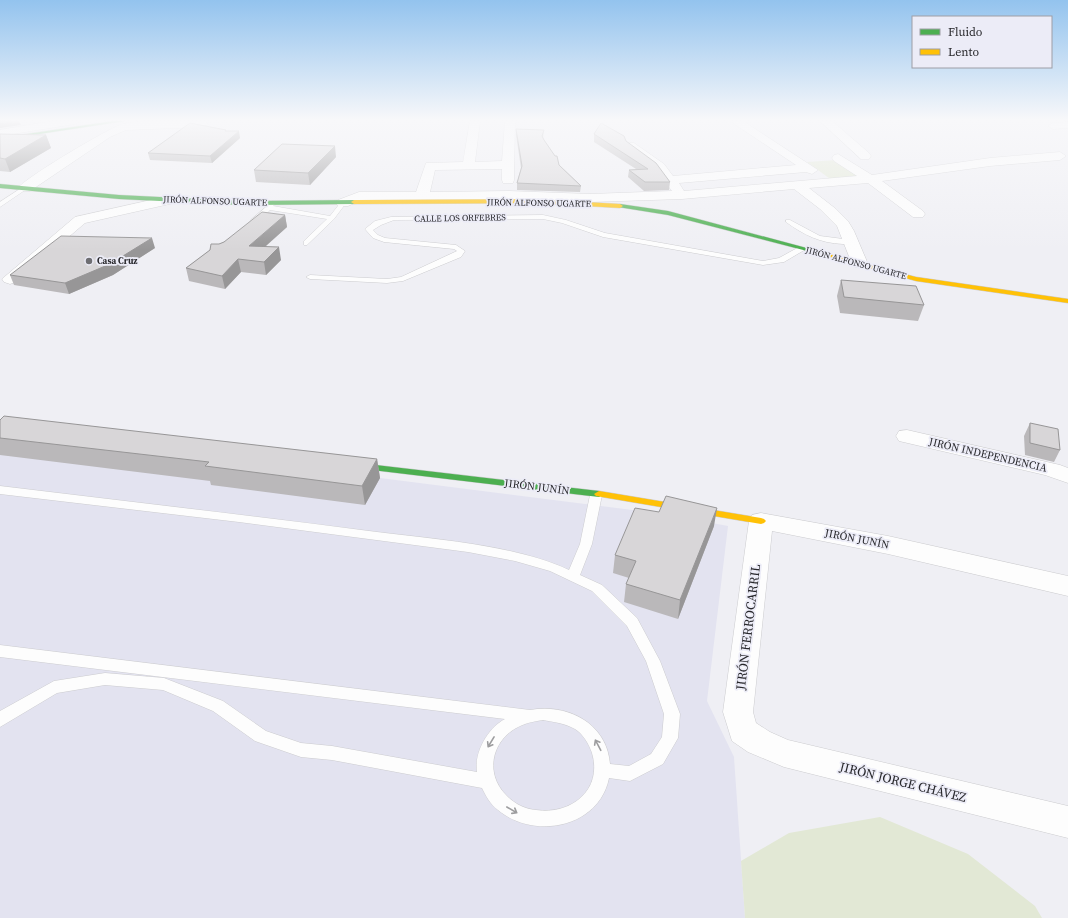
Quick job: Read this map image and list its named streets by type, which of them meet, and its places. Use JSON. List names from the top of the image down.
{
  "streets": {
    "main road": ["JIRÓN ALFONSO UGARTE", "JIRÓN JUNÍN"],
    "street": ["JIRÓN INDEPENDENCIA", "JIRÓN FERROCARRIL", "JIRÓN JORGE CHÁVEZ"],
    "lane": ["CALLE LOS ORFEBRES"]
  },
  "crossings": [
    ["JIRÓN ALFONSO UGARTE", "CALLE LOS ORFEBRES"],
    ["JIRÓN JUNÍN", "JIRÓN FERROCARRIL"],
    ["JIRÓN FERROCARRIL", "JIRÓN JORGE CHÁVEZ"]
  ],
  "places": ["Casa Cruz"],
  "legend": ["Fluido", "Lento"]
}
